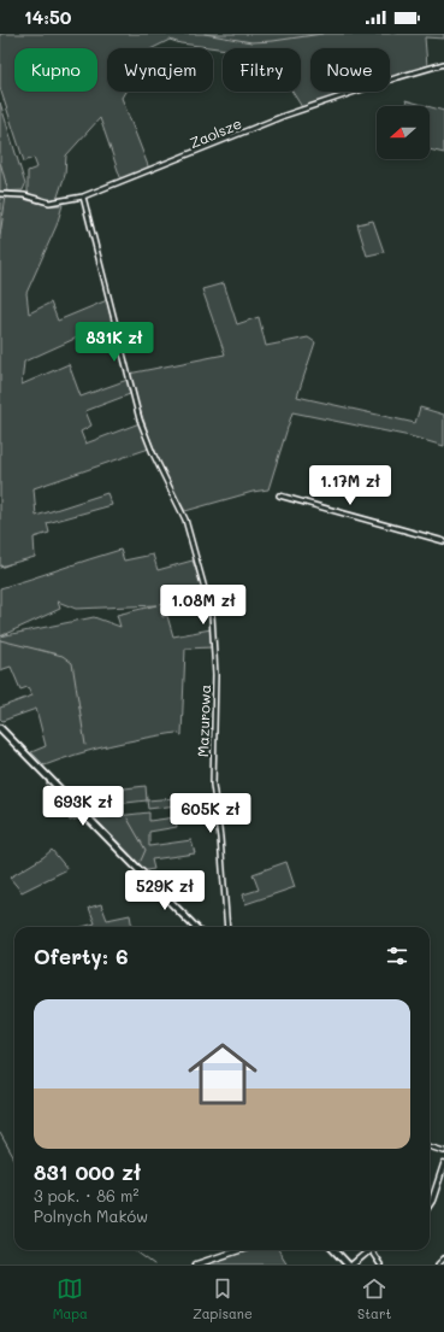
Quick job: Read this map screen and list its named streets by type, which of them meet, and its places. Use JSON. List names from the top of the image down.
{
  "streets": {
    "street": ["Zaolsze", "Mazurowa"]
  },
  "crossings": [
    ["Zaolsze", "Mazurowa"]
  ],
  "north": "left",
  "page": {
    "status": "14:50",
    "chip": [
      "Kupno",
      "Wynajem",
      "Filtry",
      "Nowe"
    ],
    "price": [
      "831K zł",
      "1.17M zł",
      "1.08M zł",
      "693K zł",
      "605K zł",
      "529K zł"
    ],
    "heading": "Oferty: 6",
    "list": [
      {
        "name": "831 000 zł",
        "note": "3 pok. · 86 m² · Polnych Maków"
      }
    ],
    "tabs": ["Mapa", "Zapisane", "Start"]
  }
}
